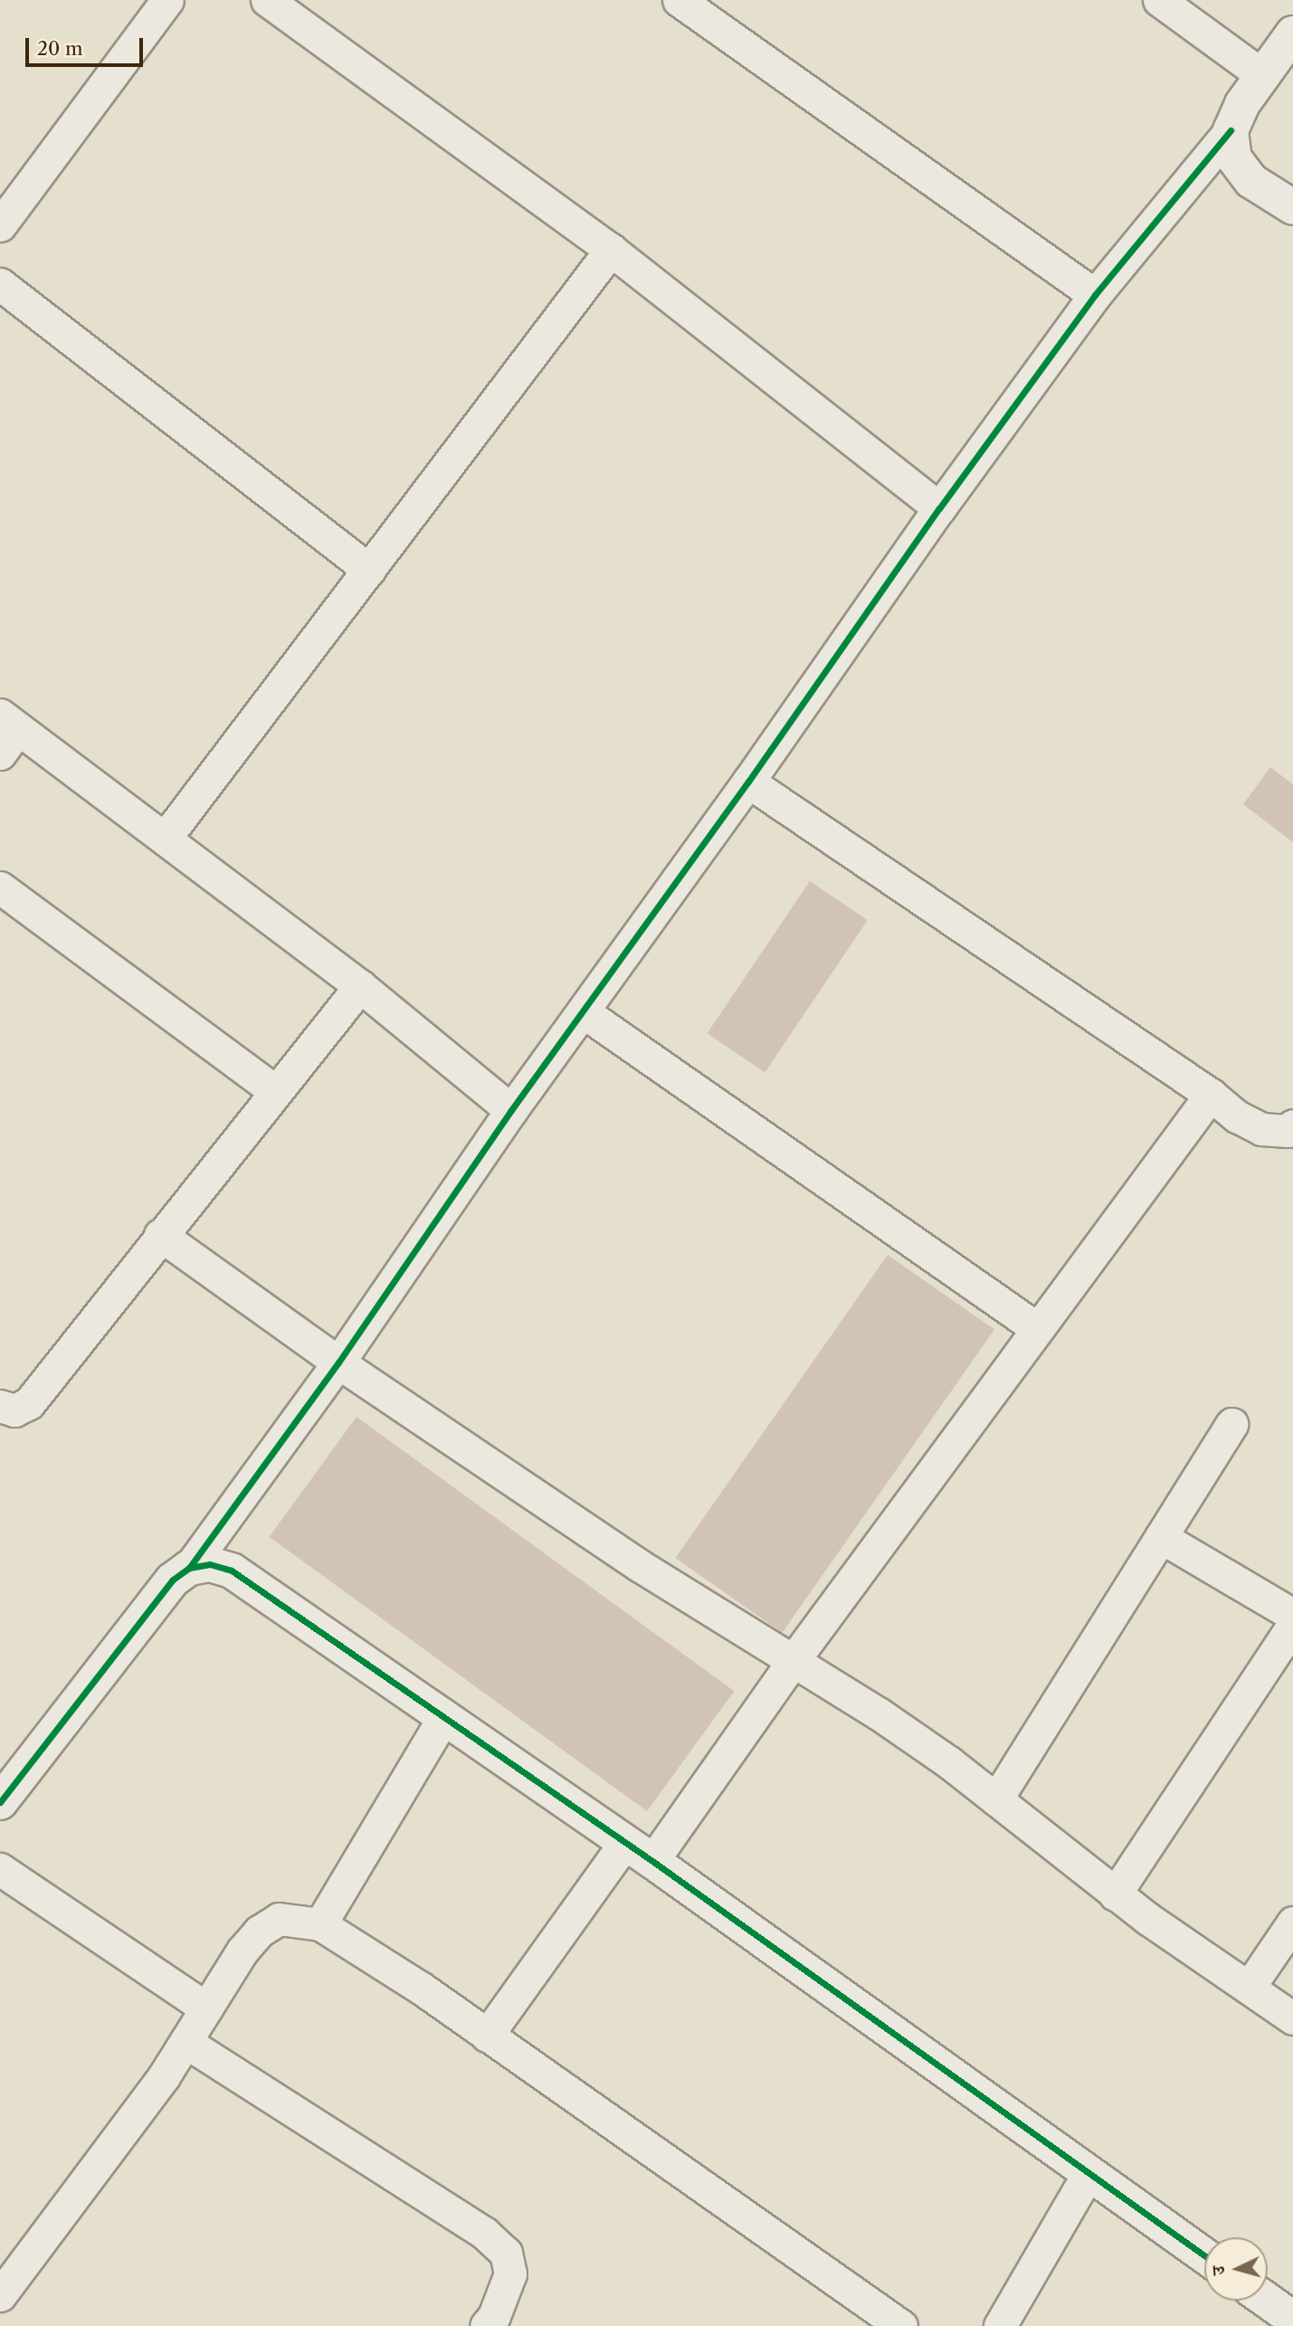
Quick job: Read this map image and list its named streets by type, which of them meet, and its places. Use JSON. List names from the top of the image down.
{
  "scale_bar": "20 m",
  "north": "left"
}
